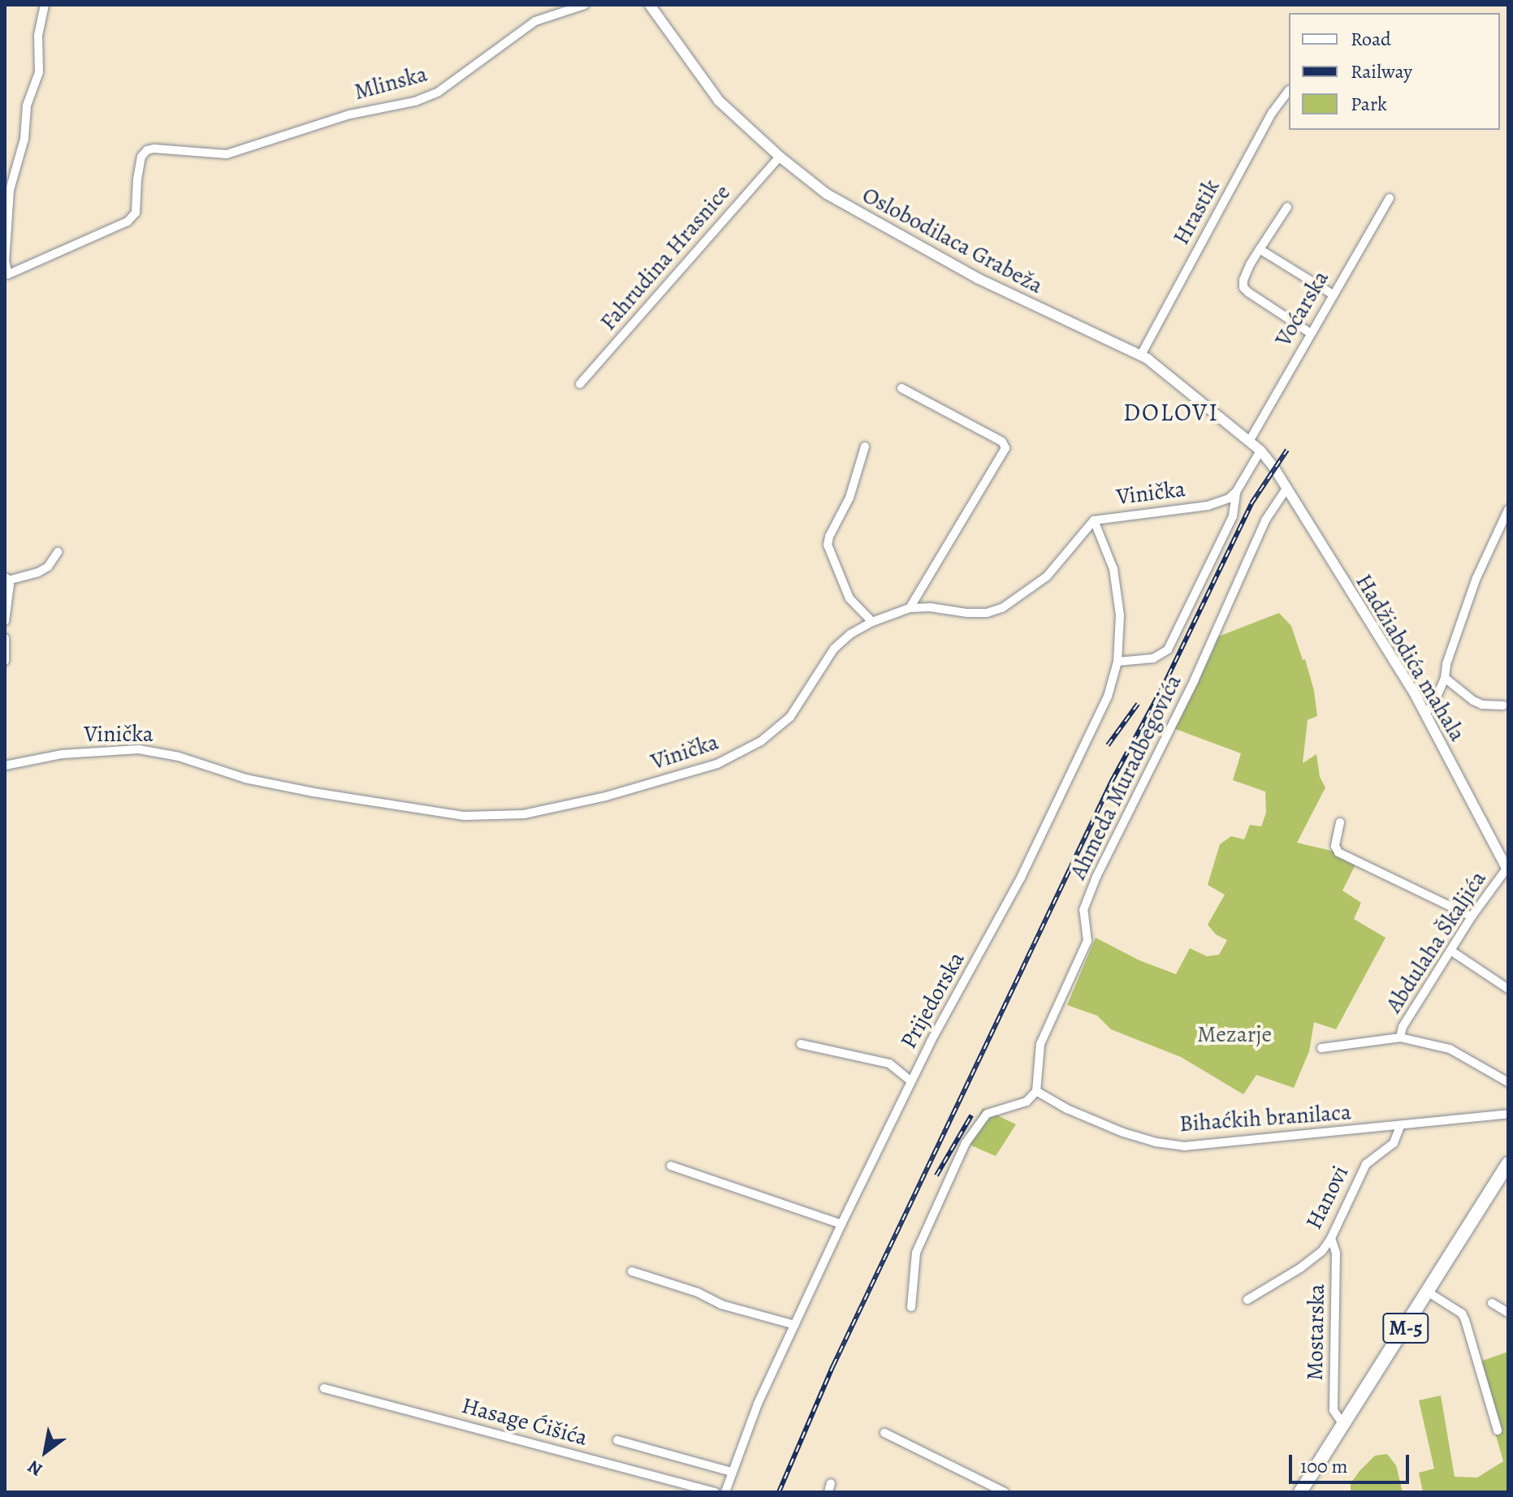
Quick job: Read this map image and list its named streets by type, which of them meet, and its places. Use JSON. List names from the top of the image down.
{
  "streets": {
    "main road": ["M-5"],
    "street": [
      "Mlinska",
      "Hrastik",
      "Oslobodilaca Grabeža",
      "Fahrudina Hrasnice",
      "Voćarska",
      "Vinička",
      "Hadžiabdića mahala",
      "Ahmeda Muradbegovića",
      "Abdulaha Škaljića",
      "Prijedorska",
      "Bihaćkih branilaca",
      "Hanovi",
      "Mostarska",
      "Hasage Ćišića"
    ]
  },
  "crossings": [
    ["Hrastik", "Oslobodilaca Grabeža"],
    ["Oslobodilaca Grabeža", "Fahrudina Hrasnice"],
    ["Oslobodilaca Grabeža", "Voćarska"],
    ["Oslobodilaca Grabeža", "Hadžiabdića mahala"],
    ["Vinička", "Prijedorska"],
    ["Hadžiabdića mahala", "Ahmeda Muradbegovića"],
    ["Hadžiabdića mahala", "Abdulaha Škaljića"],
    ["Ahmeda Muradbegovića", "Bihaćkih branilaca"],
    ["Bihaćkih branilaca", "Hanovi"],
    ["Hanovi", "Mostarska"],
    ["M-5", "Mostarska"]
  ],
  "districts": ["DOLOVI"],
  "parks": ["Mezarje"],
  "legend": ["Road", "Railway", "Park"],
  "scale_bar": "100 m",
  "north": "bottom left"
}
